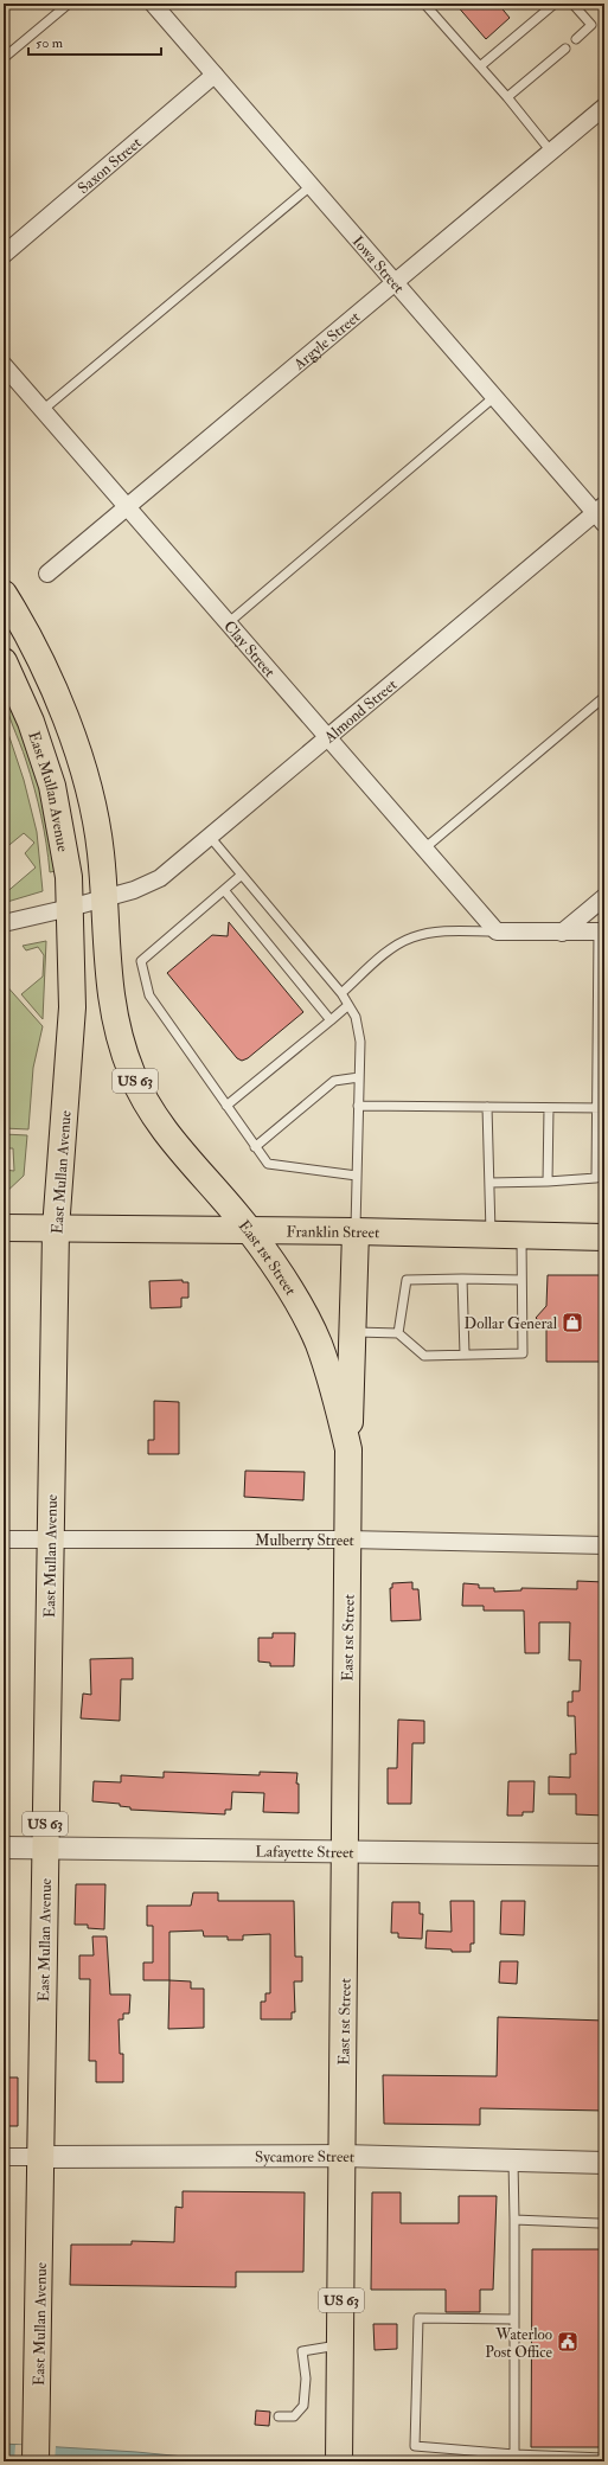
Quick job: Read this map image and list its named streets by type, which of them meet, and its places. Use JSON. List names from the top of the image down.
{
  "streets": {
    "main road": [
      "East Mullan Avenue",
      "US 63",
      "Franklin Street",
      "East 1st Street"
    ],
    "street": [
      "Saxon Street",
      "Iowa Street",
      "Argyle Street",
      "Clay Street",
      "Almond Street",
      "Mulberry Street",
      "Lafayette Street",
      "Sycamore Street"
    ]
  },
  "crossings": [
    ["Saxon Street", "Iowa Street"],
    ["Iowa Street", "Argyle Street"],
    ["Iowa Street", "Almond Street"],
    ["Argyle Street", "Clay Street"],
    ["Clay Street", "Almond Street"],
    ["Almond Street", "East Mullan Avenue"],
    ["Almond Street", "US 63"],
    ["Almond Street", "East 1st Street"],
    ["East Mullan Avenue", "Franklin Street"],
    ["East Mullan Avenue", "Mulberry Street"],
    ["East Mullan Avenue", "Lafayette Street"],
    ["East Mullan Avenue", "Sycamore Street"],
    ["US 63", "East 1st Street"],
    ["Franklin Street", "East 1st Street"],
    ["East 1st Street", "Mulberry Street"],
    ["East 1st Street", "Lafayette Street"],
    ["East 1st Street", "Sycamore Street"]
  ],
  "places": {
    "shop": ["Dollar General"],
    "public building": ["Waterloo Post Office"]
  },
  "scale_bar": "50 m"
}
